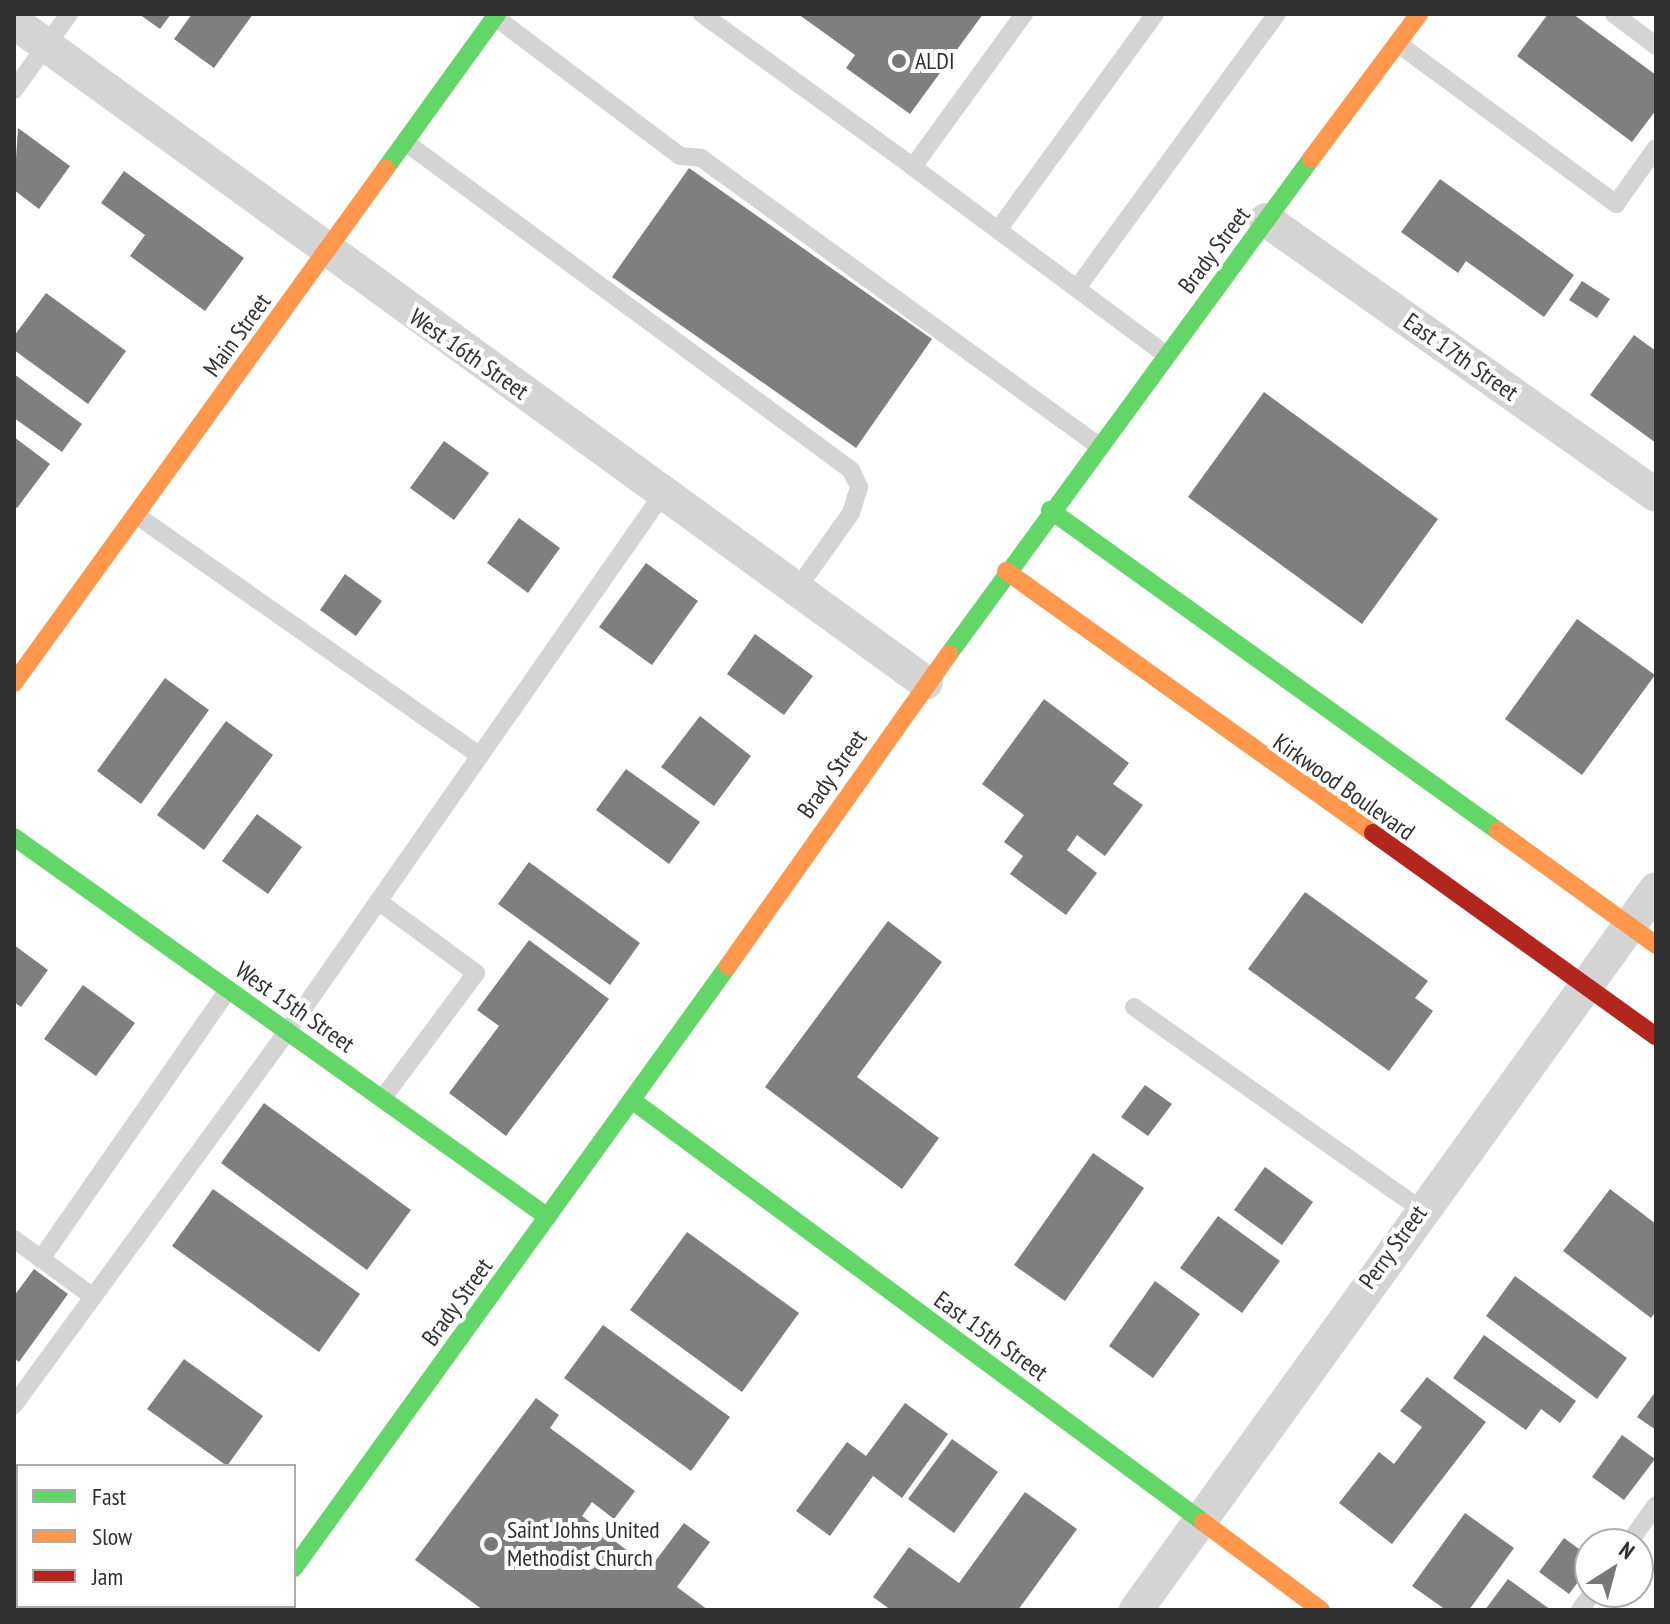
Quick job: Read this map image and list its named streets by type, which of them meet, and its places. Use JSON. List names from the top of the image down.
{
  "streets": {
    "main road": [
      "Brady Street",
      "Main Street",
      "Kirkwood Boulevard",
      "West 15th Street",
      "East 15th Street"
    ],
    "street": ["West 16th Street", "East 17th Street", "Perry Street"]
  },
  "crossings": [
    ["Brady Street", "West 16th Street"],
    ["Brady Street", "East 17th Street"],
    ["Brady Street", "Kirkwood Boulevard"],
    ["Brady Street", "West 15th Street"],
    ["Brady Street", "East 15th Street"],
    ["Main Street", "West 16th Street"],
    ["Kirkwood Boulevard", "Perry Street"],
    ["Perry Street", "East 15th Street"]
  ],
  "places": ["ALDI", "Saint Johns United Methodist Church"],
  "legend": ["Fast", "Slow", "Jam"],
  "north": "top right"
}
